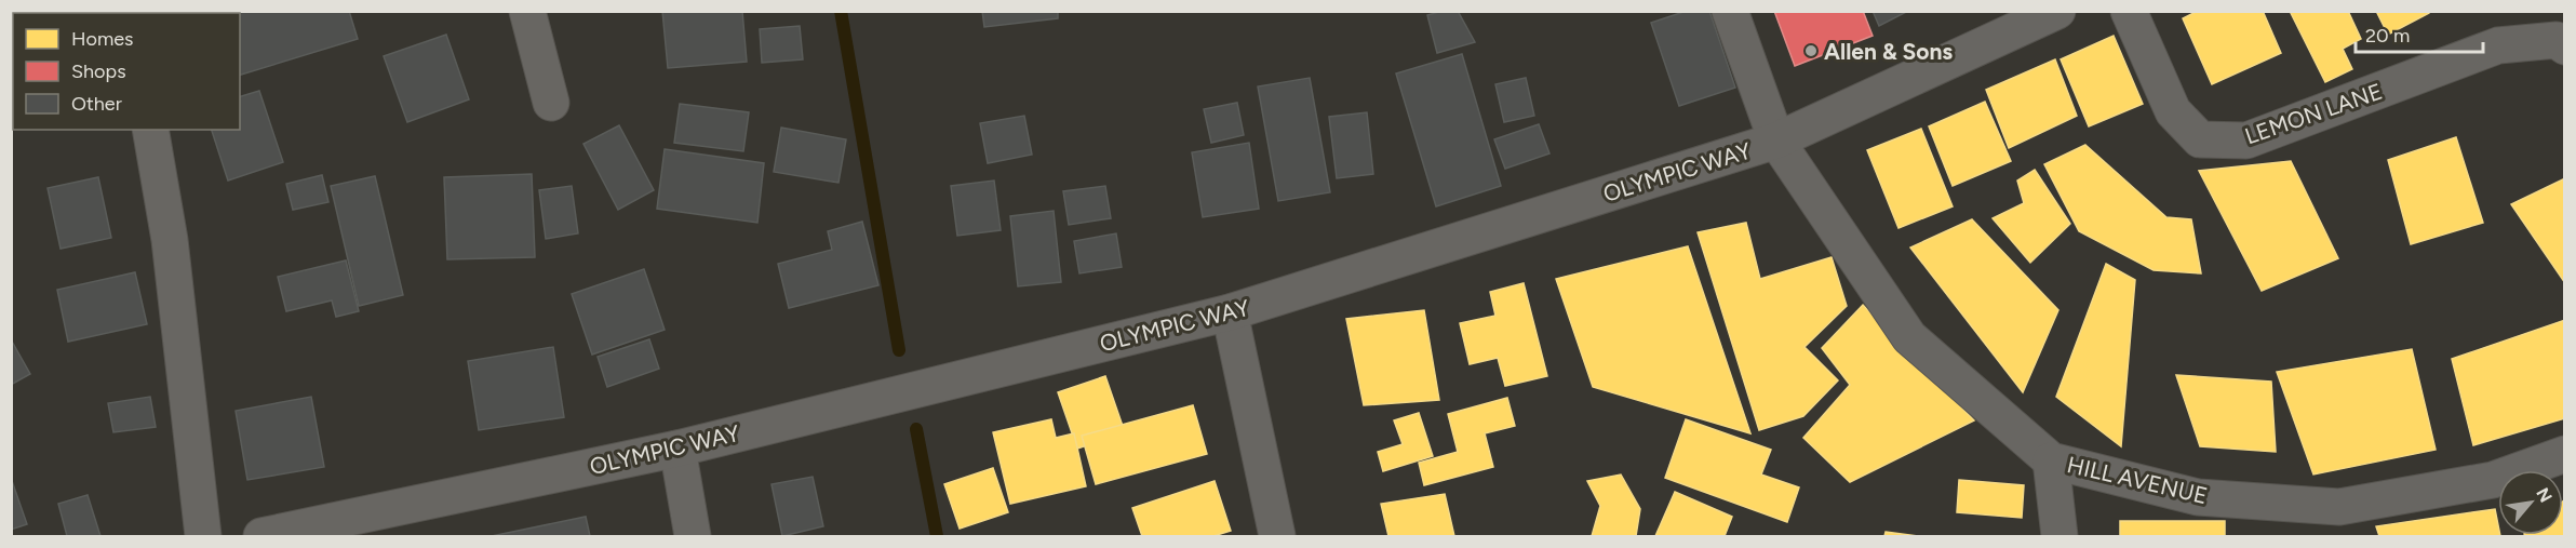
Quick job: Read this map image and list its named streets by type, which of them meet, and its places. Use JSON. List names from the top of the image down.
{
  "streets": {
    "street": ["LEMON LANE", "OLYMPIC WAY", "HILL AVENUE"]
  },
  "crossings": [
    ["OLYMPIC WAY", "HILL AVENUE"]
  ],
  "places": ["Allen & Sons"],
  "legend": ["Homes", "Shops", "Other"],
  "scale_bar": "20 m",
  "north": "top right"
}
